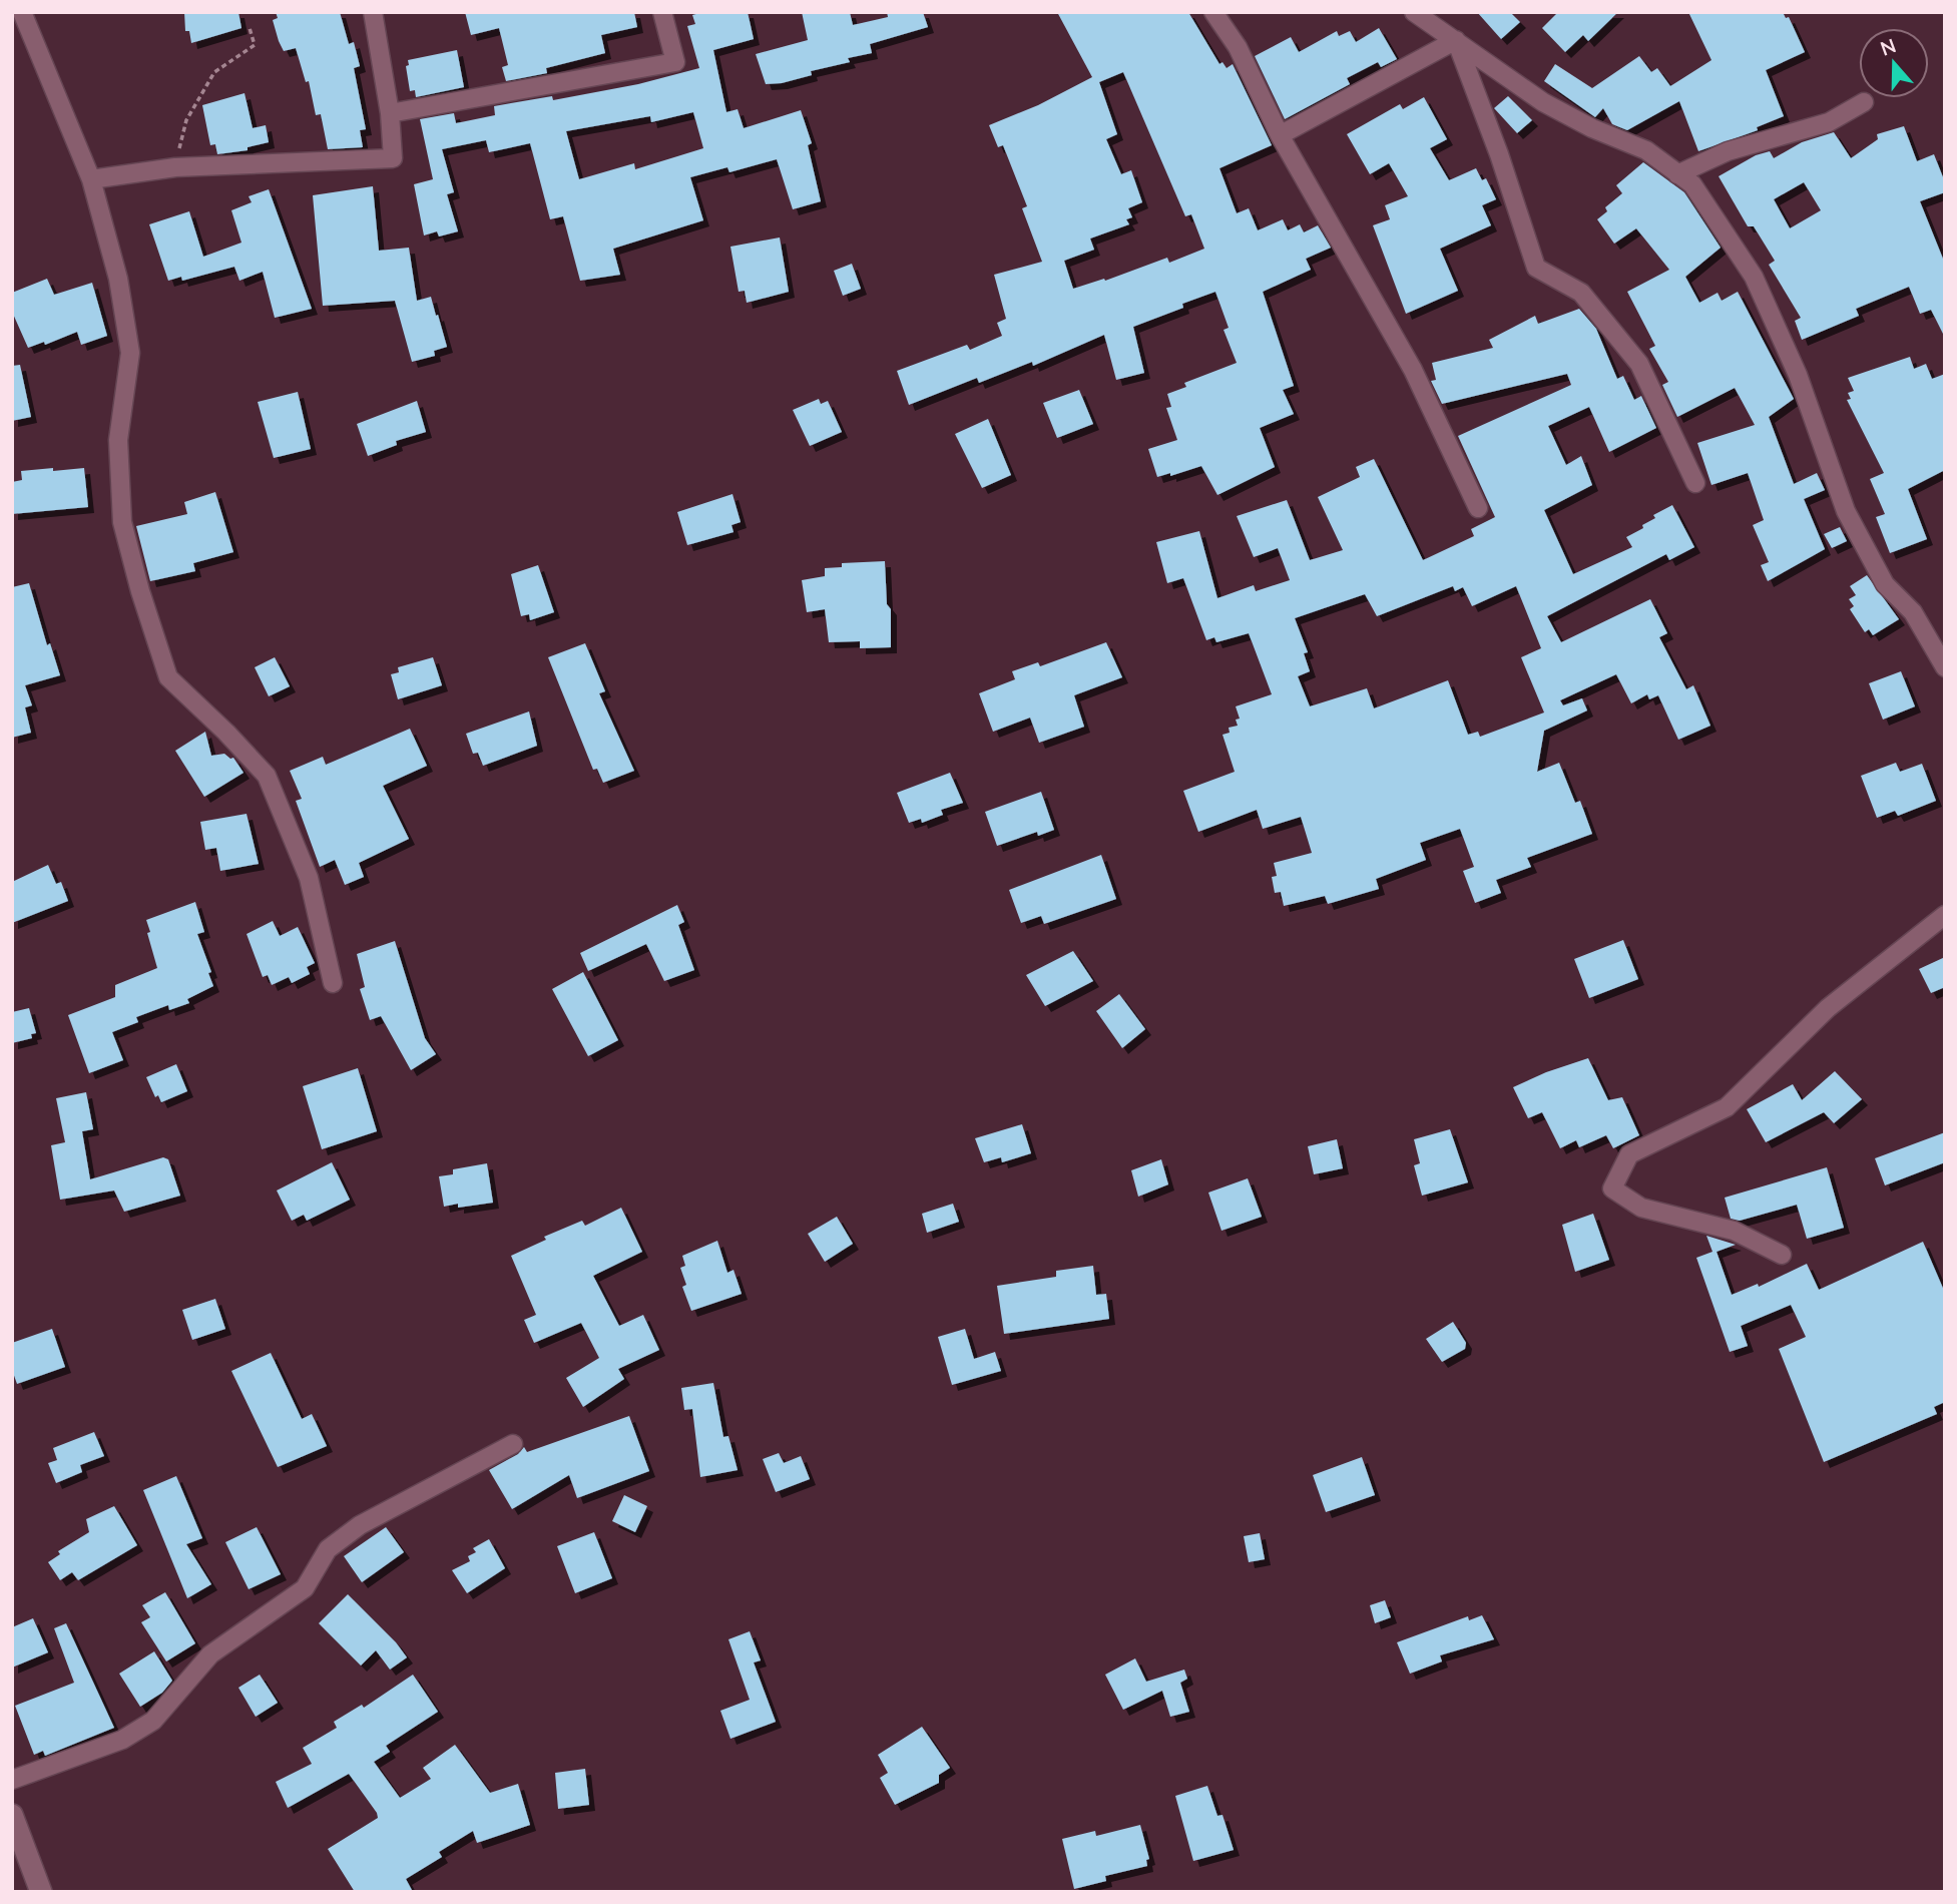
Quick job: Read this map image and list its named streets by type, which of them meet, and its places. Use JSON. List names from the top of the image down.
{
  "north": "top"
}
